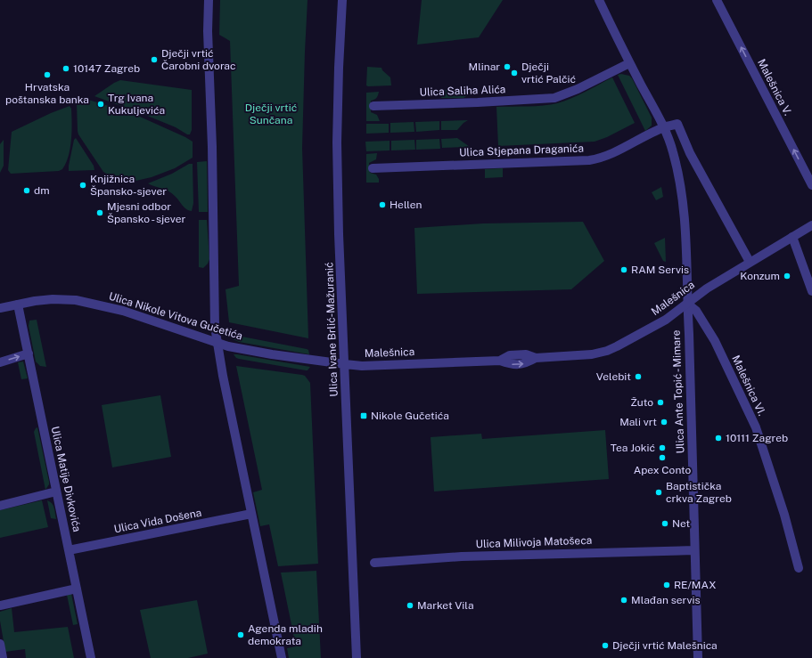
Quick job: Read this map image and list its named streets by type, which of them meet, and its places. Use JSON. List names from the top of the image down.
{
  "streets": {
    "street": [
      "Malešnica V.",
      "Ulica Saliha Alića",
      "Ulica Stjepana Draganića",
      "Malešnica",
      "Ulica Nikole Vitova Gučetića",
      "Ulica Ivane Brlić-Mažuranić",
      "Malešnica VI.",
      "Ulica Ante Topić - Mimare",
      "Ulica Matije Divkovića",
      "Ulica Vida Došena",
      "Ulica Milivoja Matošeca"
    ]
  },
  "crossings": [
    ["Ulica Saliha Alića", "Ulica Ante Topić - Mimare"],
    ["Ulica Stjepana Draganića", "Ulica Ante Topić - Mimare"],
    ["Malešnica", "Ulica Nikole Vitova Gučetića"],
    ["Malešnica", "Ulica Ivane Brlić-Mažuranić"],
    ["Malešnica", "Malešnica VI."],
    ["Malešnica", "Ulica Ante Topić - Mimare"],
    ["Ulica Nikole Vitova Gučetića", "Ulica Ivane Brlić-Mažuranić"],
    ["Ulica Nikole Vitova Gučetića", "Ulica Matije Divkovića"],
    ["Malešnica VI.", "Ulica Ante Topić - Mimare"],
    ["Ulica Ante Topić - Mimare", "Ulica Milivoja Matošeca"],
    ["Ulica Matije Divkovića", "Ulica Vida Došena"]
  ],
  "one_way": ["Malešnica V."],
  "parks": ["Dječji vrtić Sunčana"],
  "places": {
    "other": [
      "Dječji vrtić Čarobni dvorac",
      "Mlinar",
      "10147 Zagreb",
      "Dječji vrtić Palčić",
      "Hrvatska poštanska banka",
      "Trg Ivana Kukuljevića",
      "Knjižnica Špansko-sjever",
      "dm",
      "Hellen",
      "Mjesni odbor Špansko - sjever",
      "RAM Servis",
      "Konzum",
      "Velebit",
      "Žuto",
      "Mali vrt",
      "10111 Zagreb",
      "Tea Jokić",
      "Apex Conto",
      "Baptistička crkva Zagreb",
      "Net",
      "RE/MAX",
      "Mlađan servis",
      "Market Vila",
      "Agenda mladih demokrata",
      "Dječji vrtić Malešnica"
    ],
    "transit": ["Nikole Gučetića"]
  }
}
